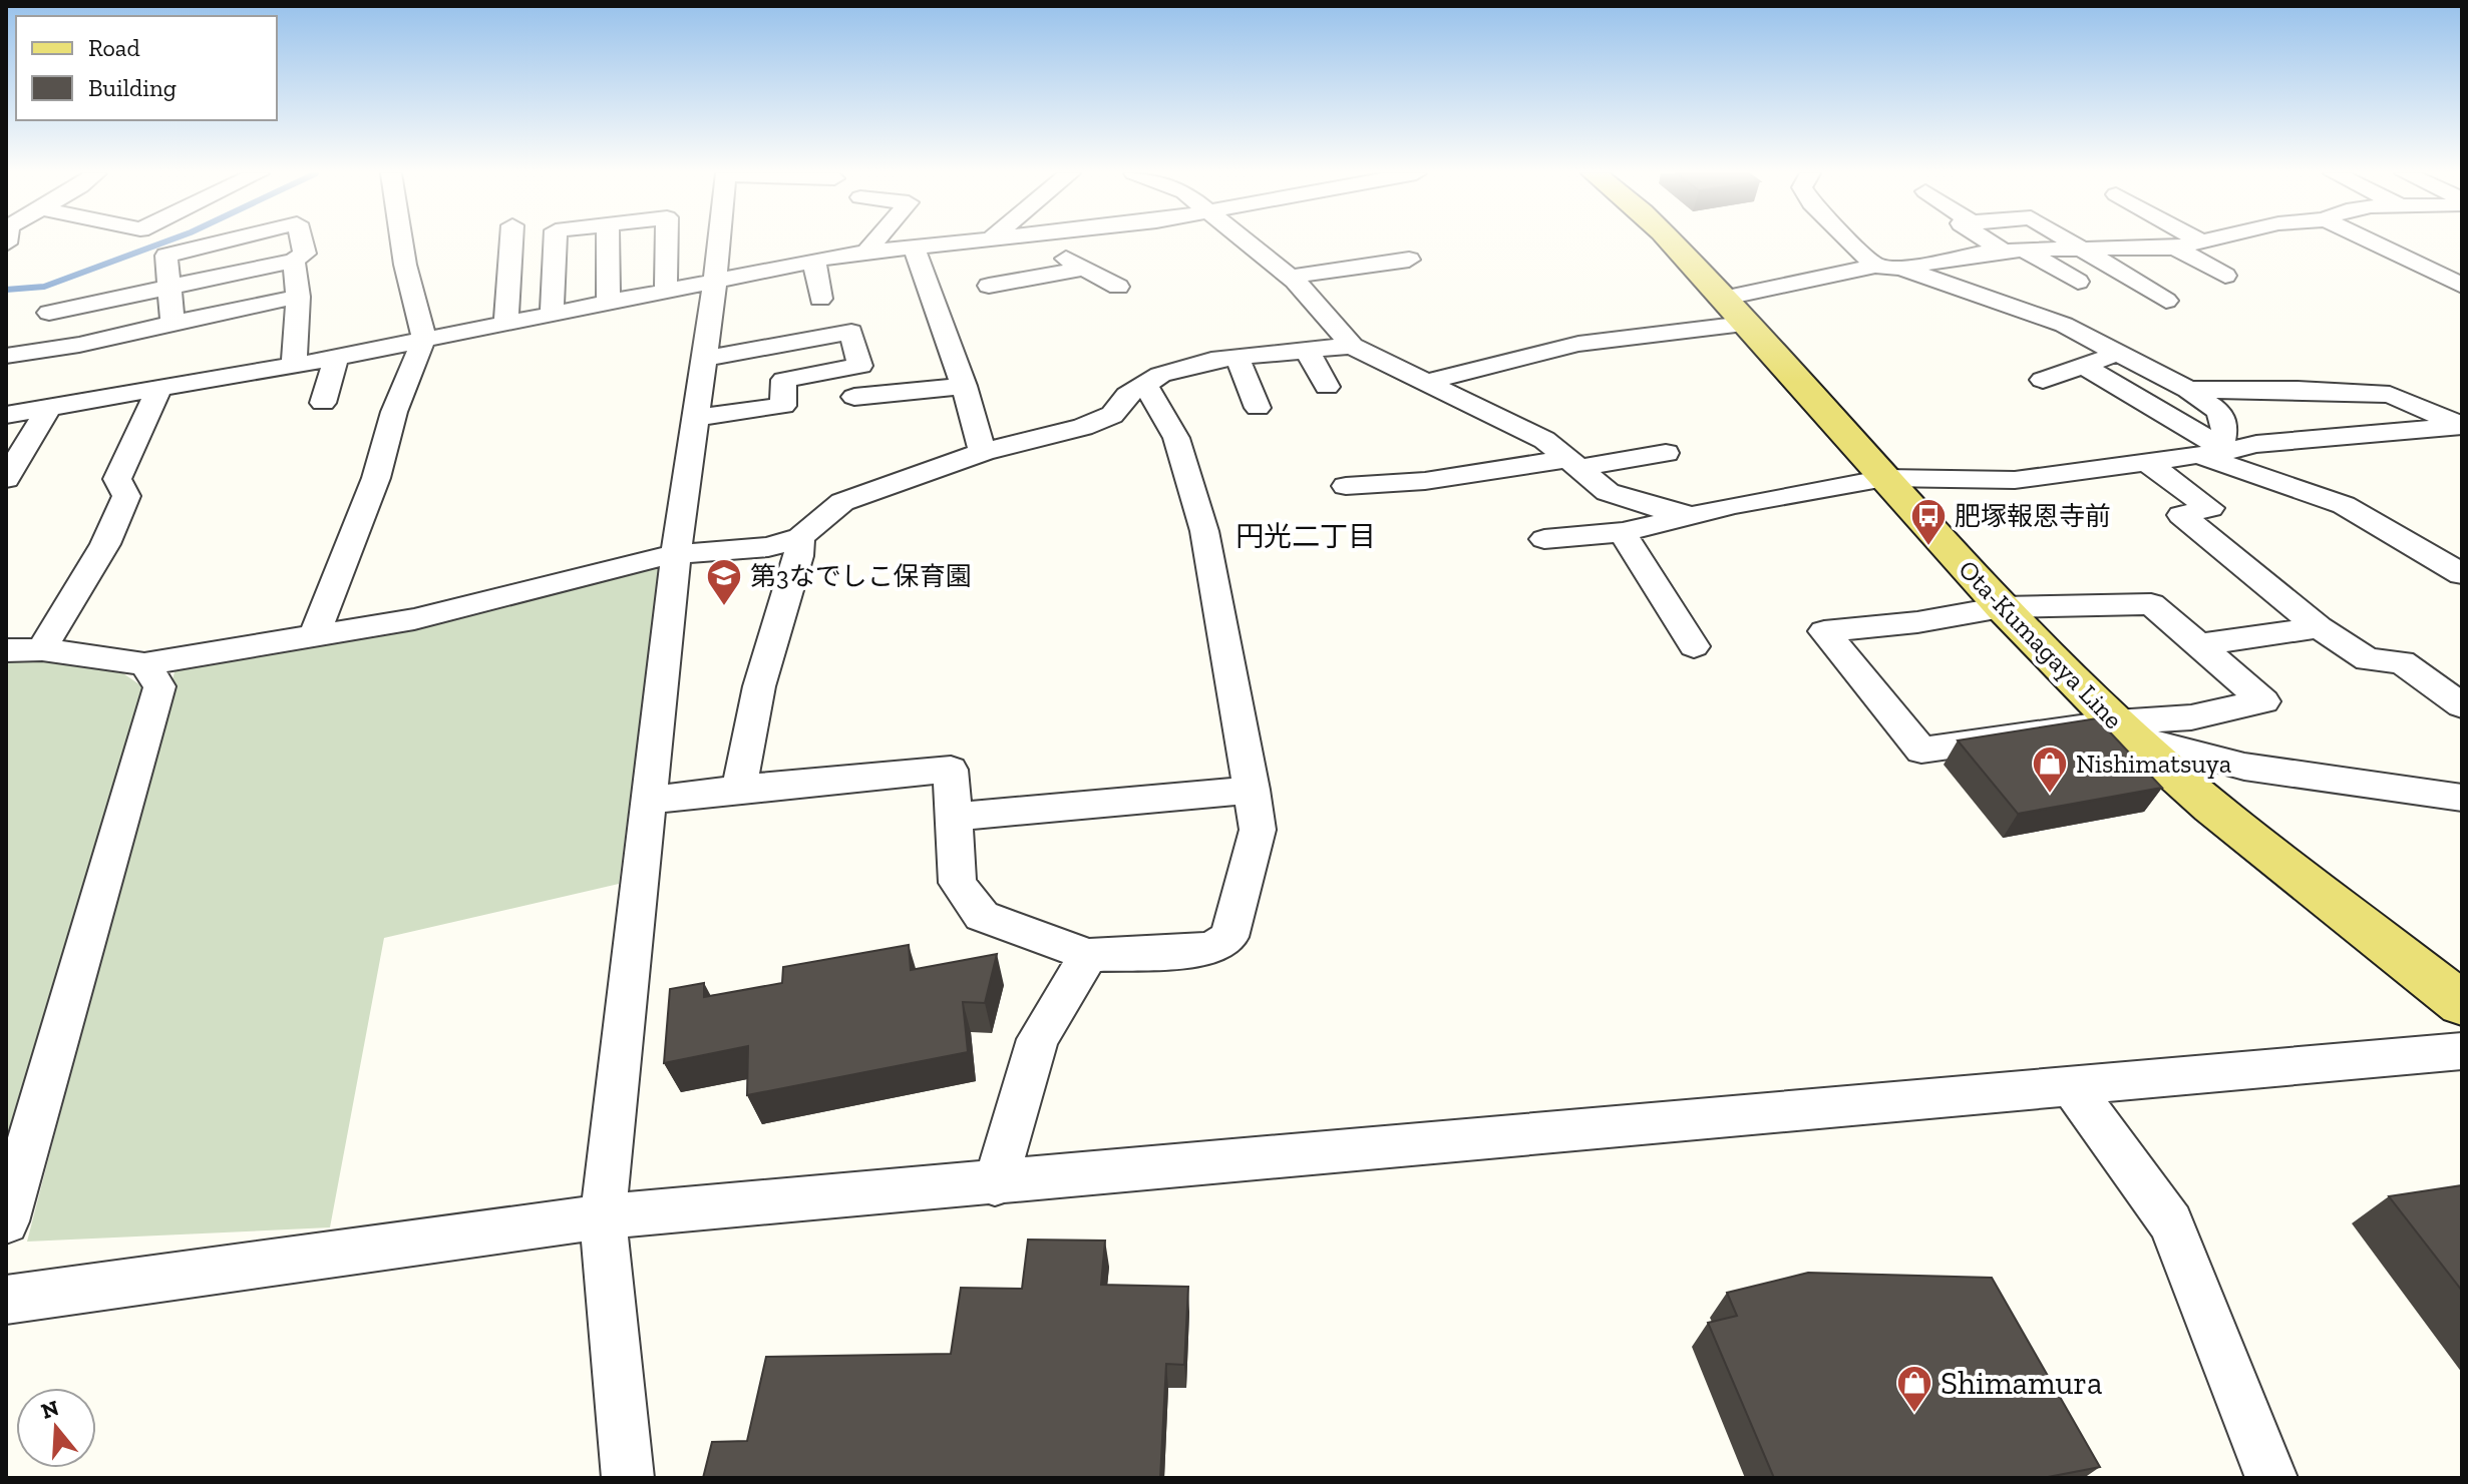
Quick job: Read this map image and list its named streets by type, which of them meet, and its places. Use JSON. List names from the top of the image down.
{
  "streets": {
    "main road": ["Ota-Kumagaya Line"]
  },
  "districts": ["円光二丁目"],
  "places": {
    "bus stop": ["肥塚報恩寺前"],
    "school or university": ["第3なでしこ保育園"],
    "shop": ["Nishimatsuya", "Shimamura"]
  },
  "legend": ["Road", "Building"],
  "north": "top"
}
